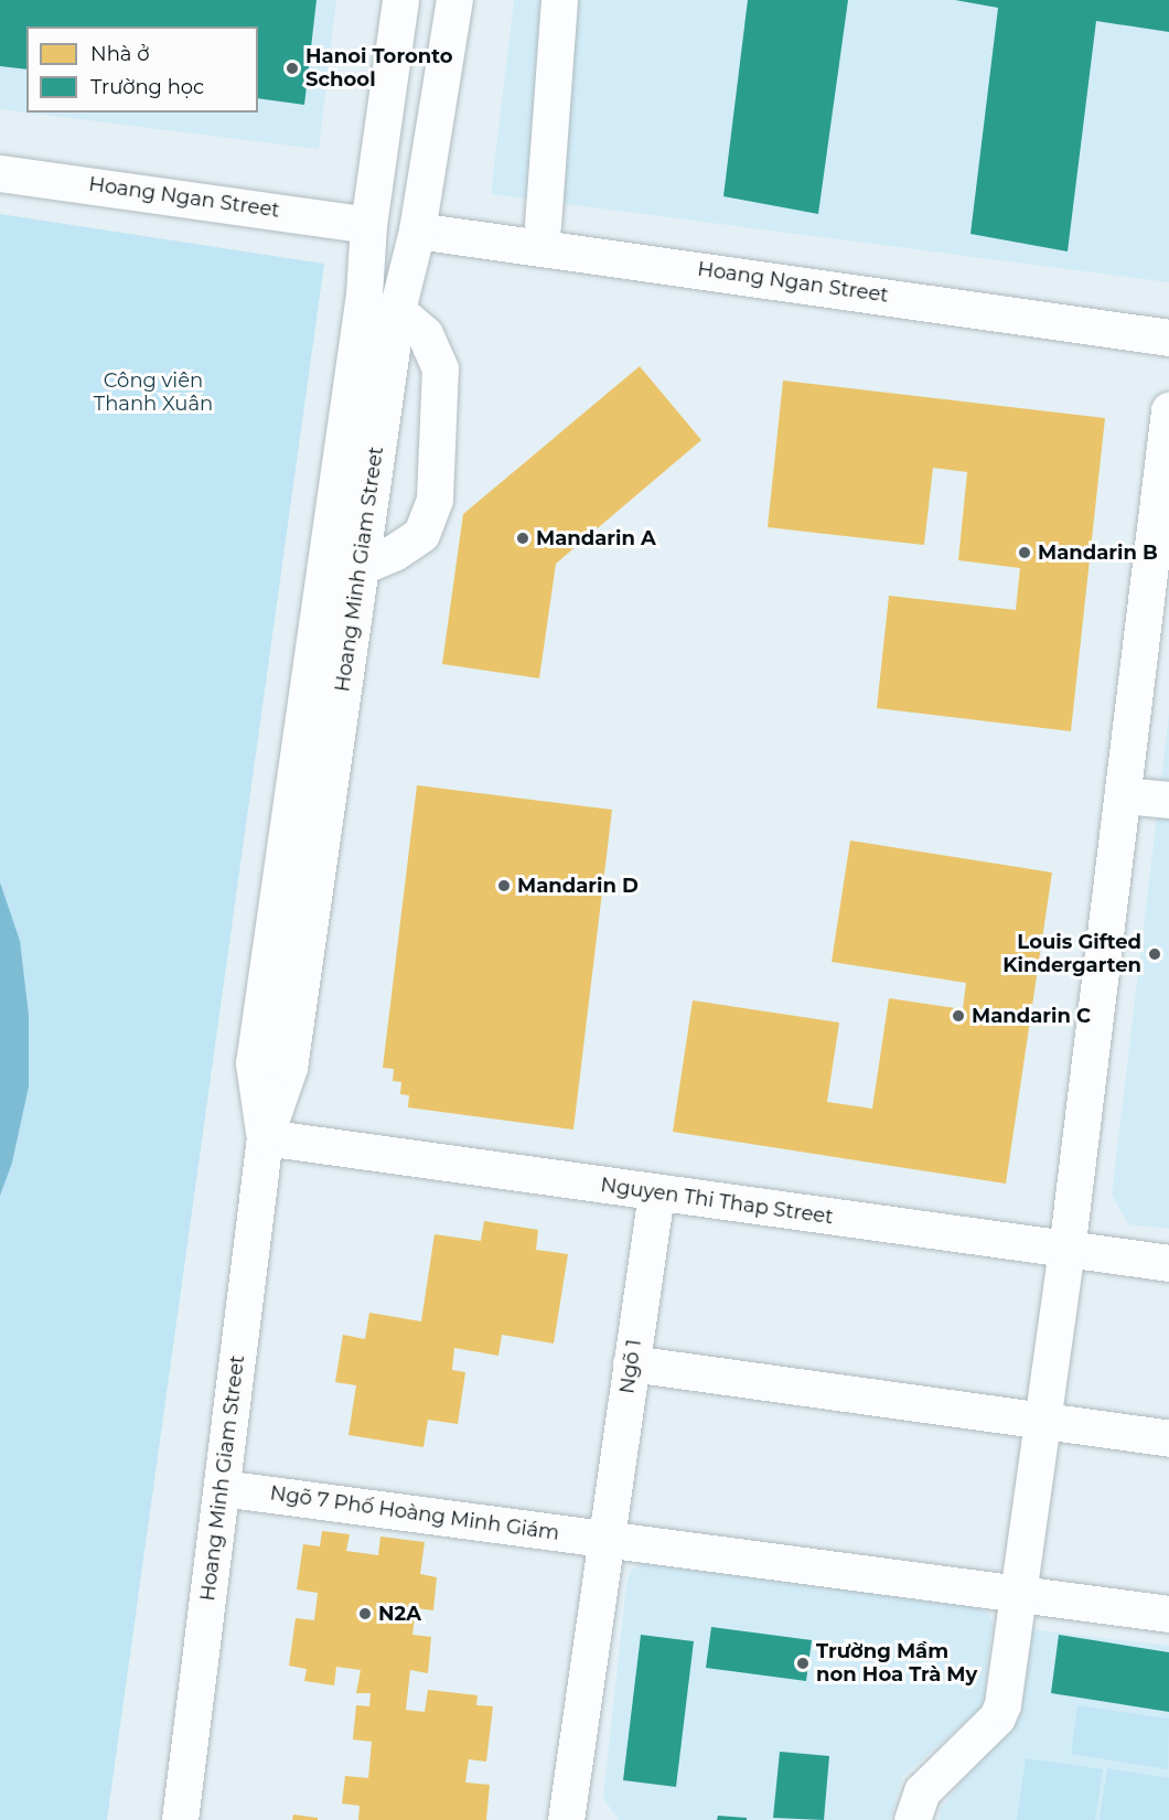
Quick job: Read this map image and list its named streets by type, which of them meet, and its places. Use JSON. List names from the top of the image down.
{
  "streets": {
    "street": [
      "Hoang Ngan Street",
      "Hoang Minh Giam Street",
      "Nguyen Thi Thap Street",
      "Ngõ 1",
      "Ngõ 7 Phố Hoàng Minh Giám"
    ]
  },
  "crossings": [
    ["Hoang Ngan Street", "Hoang Minh Giam Street"],
    ["Hoang Minh Giam Street", "Nguyen Thi Thap Street"],
    ["Hoang Minh Giam Street", "Ngõ 7 Phố Hoàng Minh Giám"],
    ["Nguyen Thi Thap Street", "Ngõ 1"],
    ["Ngõ 1", "Ngõ 7 Phố Hoàng Minh Giám"]
  ],
  "parks": ["Công viên Thanh Xuân"],
  "places": [
    "Hanoi Toronto School",
    "Mandarin A",
    "Mandarin B",
    "Mandarin D",
    "Louis Gifted Kindergarten",
    "Mandarin C",
    "N2A",
    "Trường Mầm non Hoa Trà My"
  ],
  "legend": ["Nhà ở", "Trường học"]
}
